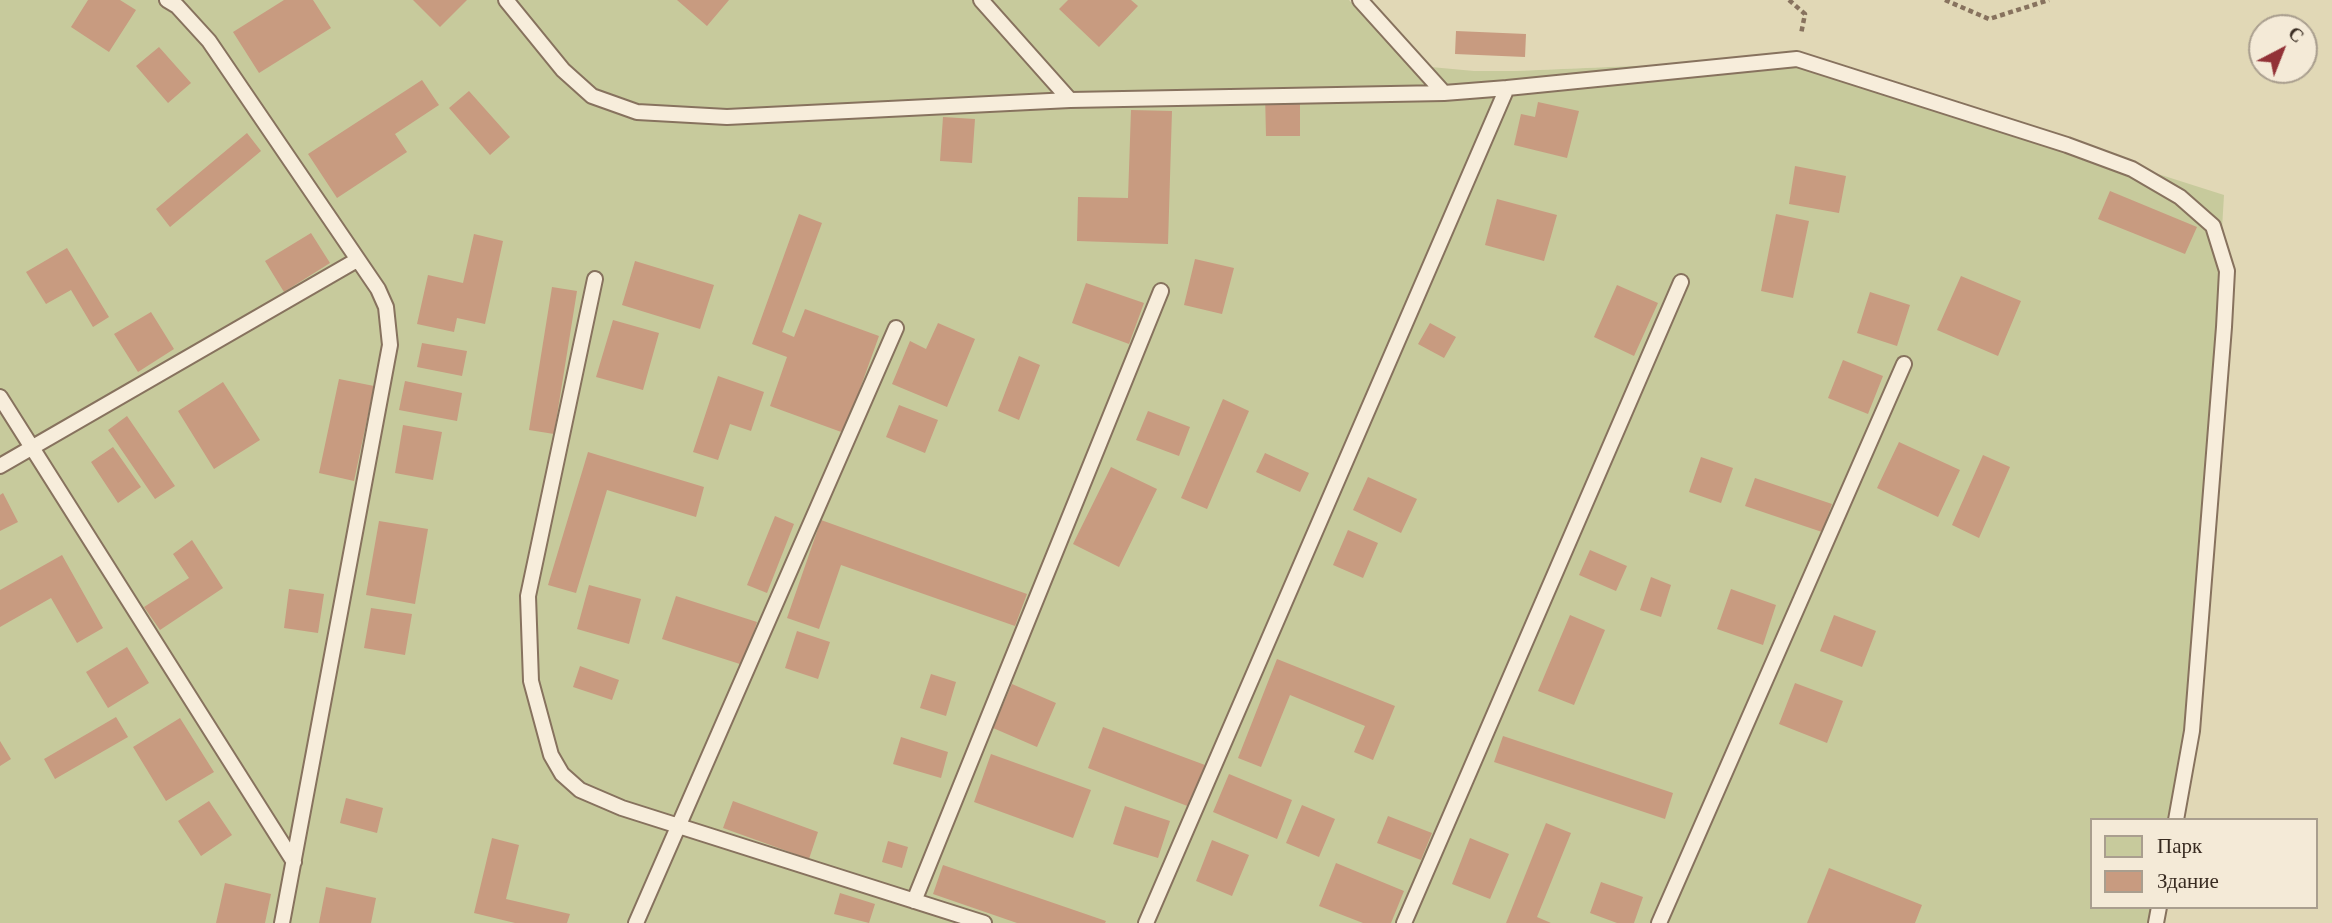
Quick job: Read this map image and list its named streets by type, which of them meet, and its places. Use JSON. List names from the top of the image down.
{
  "legend": ["Парк", "Здание"],
  "north": "top right"
}
